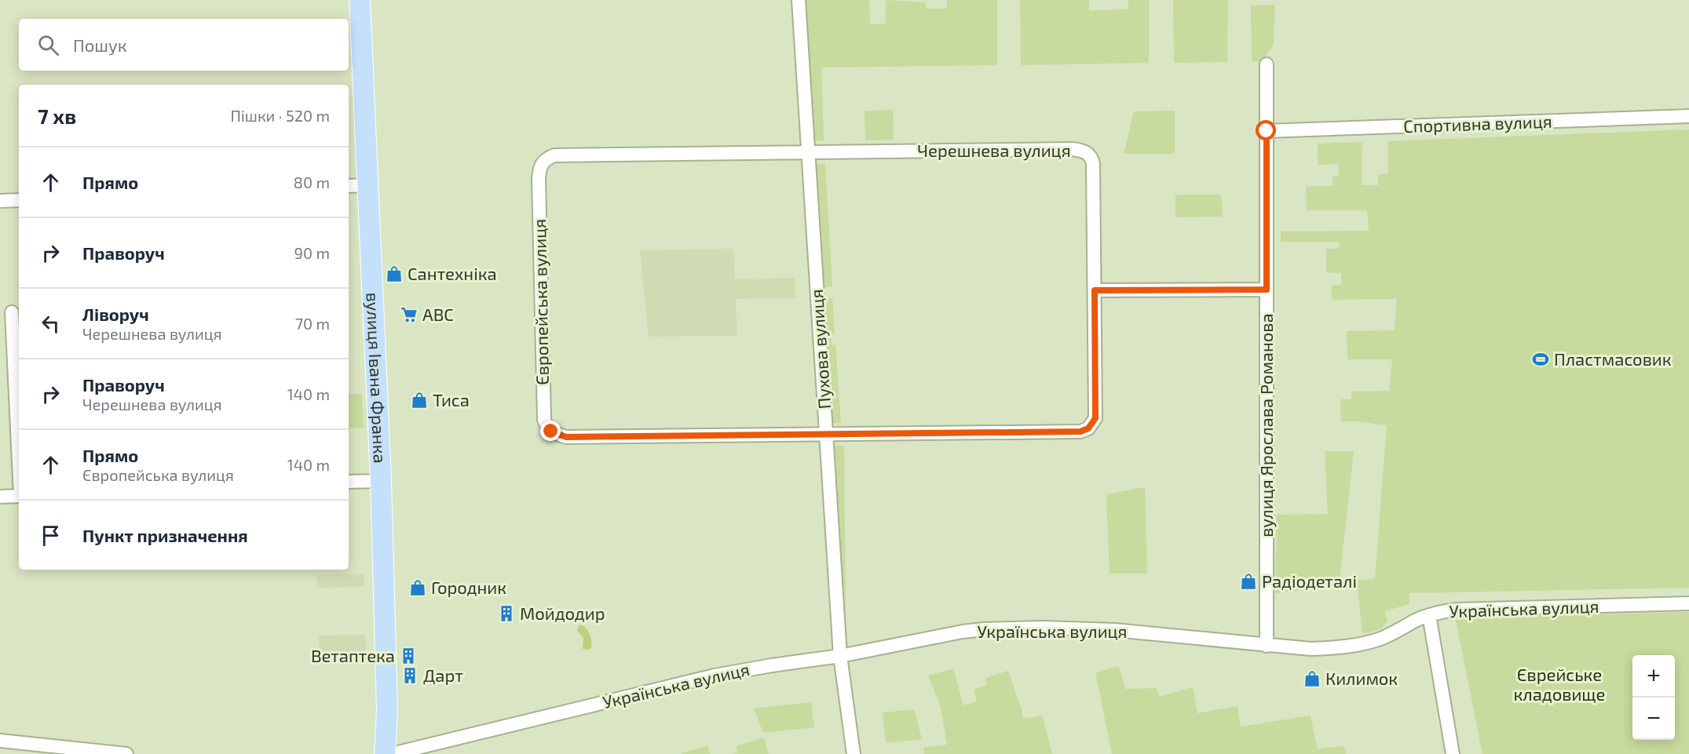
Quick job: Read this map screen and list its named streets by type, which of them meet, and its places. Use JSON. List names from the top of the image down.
{
  "streets": {
    "main road": ["вулиця Івана Франка"],
    "street": [
      "Спортивна вулиця",
      "Черешнева вулиця",
      "Європейська вулиця",
      "Пухова вулиця",
      "вулиця Ярослава Романова",
      "Українська вулиця"
    ]
  },
  "crossings": [
    ["Спортивна вулиця", "вулиця Ярослава Романова"],
    ["Черешнева вулиця", "Європейська вулиця"],
    ["Черешнева вулиця", "Пухова вулиця"],
    ["Європейська вулиця", "Пухова вулиця"],
    ["Пухова вулиця", "Українська вулиця"],
    ["вулиця Ярослава Романова", "Українська вулиця"]
  ],
  "parks": ["Єврейське кладовище"],
  "places": {
    "shop": [
      "Сантехніка",
      "Тиса",
      "Радіодеталі",
      "Городник",
      "Килимок"
    ],
    "supermarket": ["ABC"],
    "sports": ["Пластмасовик"],
    "building": ["Мойдодир", "Ветаптека", "Дарт"]
  },
  "page": {
    "search": "Пошук",
    "heading": ["7 хв", "Пішки · 520 m"],
    "list": [
      ["Прямо", "80 m"],
      ["Праворуч", "90 m"],
      ["Ліворуч", "Черешнева вулиця", "70 m"],
      ["Праворуч", "Черешнева вулиця", "140 m"],
      ["Прямо", "Європейська вулиця", "140 m"],
      "Пункт призначення"
    ],
    "map_buttons": ["+", "−"]
  }
}
